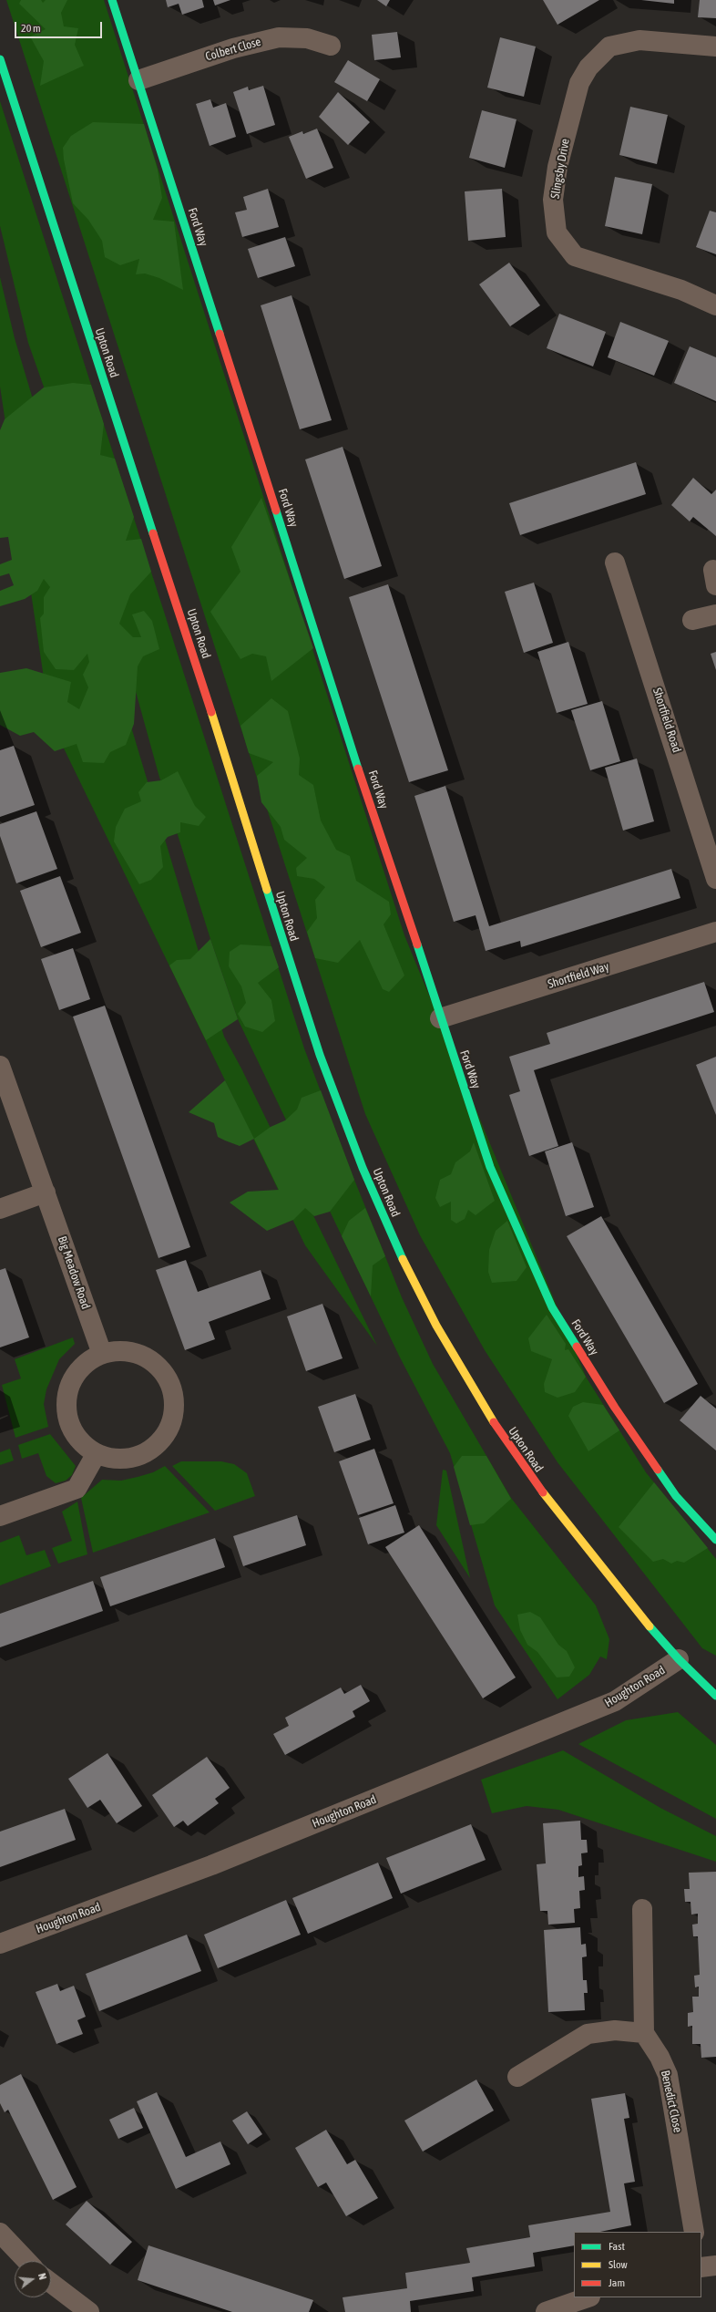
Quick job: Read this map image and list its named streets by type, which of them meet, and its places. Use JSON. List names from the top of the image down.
{
  "streets": {
    "main road": ["Ford Way", "Upton Road"],
    "street": [
      "Colbert Close",
      "Slingsby Drive",
      "Shortfield Road",
      "Shortfield Way",
      "Big Meadow Road",
      "Houghton Road",
      "Benedict Close"
    ]
  },
  "crossings": [
    ["Colbert Close", "Ford Way"],
    ["Ford Way", "Shortfield Way"],
    ["Upton Road", "Houghton Road"]
  ],
  "legend": ["Fast", "Slow", "Jam"],
  "scale_bar": "20 m",
  "north": "right"
}
